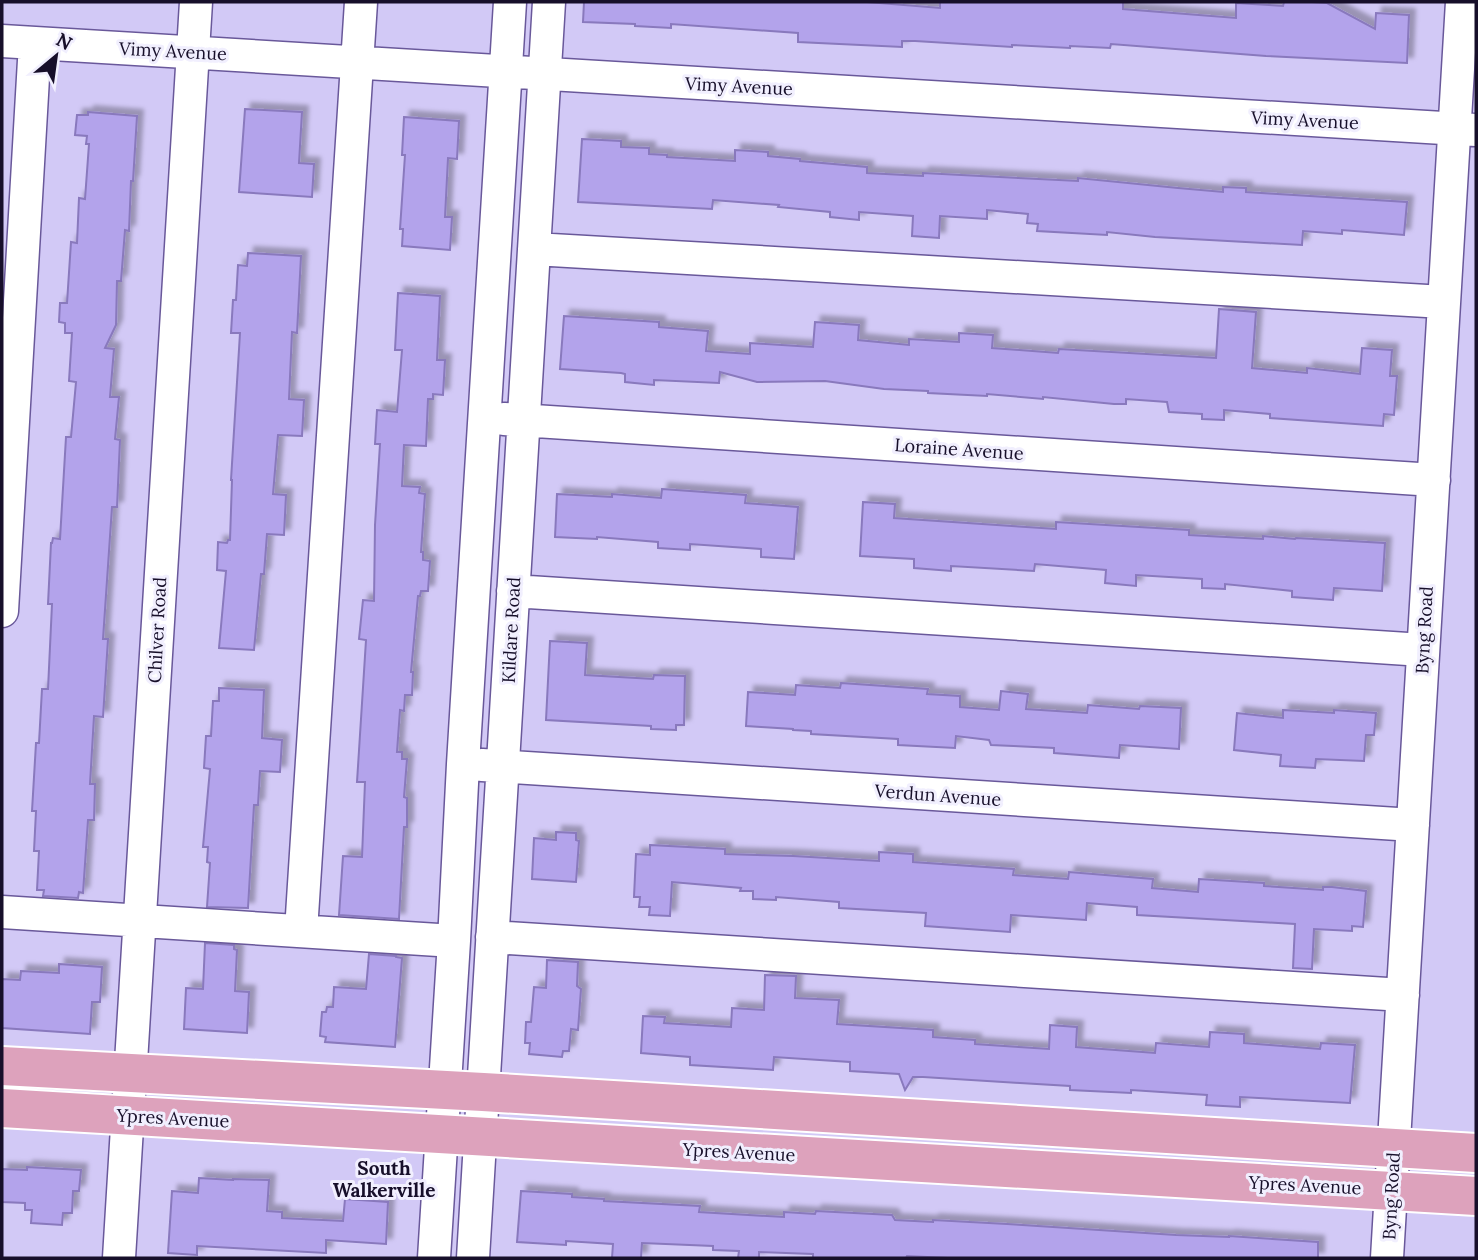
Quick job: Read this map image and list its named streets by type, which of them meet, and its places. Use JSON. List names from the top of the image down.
{
  "streets": {
    "main road": ["Ypres Avenue"],
    "street": [
      "Vimy Avenue",
      "Loraine Avenue",
      "Chilver Road",
      "Kildare Road",
      "Byng Road",
      "Verdun Avenue"
    ]
  },
  "crossings": [
    ["Vimy Avenue", "Chilver Road"],
    ["Vimy Avenue", "Kildare Road"],
    ["Vimy Avenue", "Byng Road"],
    ["Loraine Avenue", "Kildare Road"],
    ["Loraine Avenue", "Byng Road"],
    ["Chilver Road", "Ypres Avenue"],
    ["Kildare Road", "Verdun Avenue"],
    ["Kildare Road", "Ypres Avenue"],
    ["Byng Road", "Verdun Avenue"],
    ["Byng Road", "Ypres Avenue"]
  ],
  "districts": ["South Walkerville"],
  "north": "top right"
}
